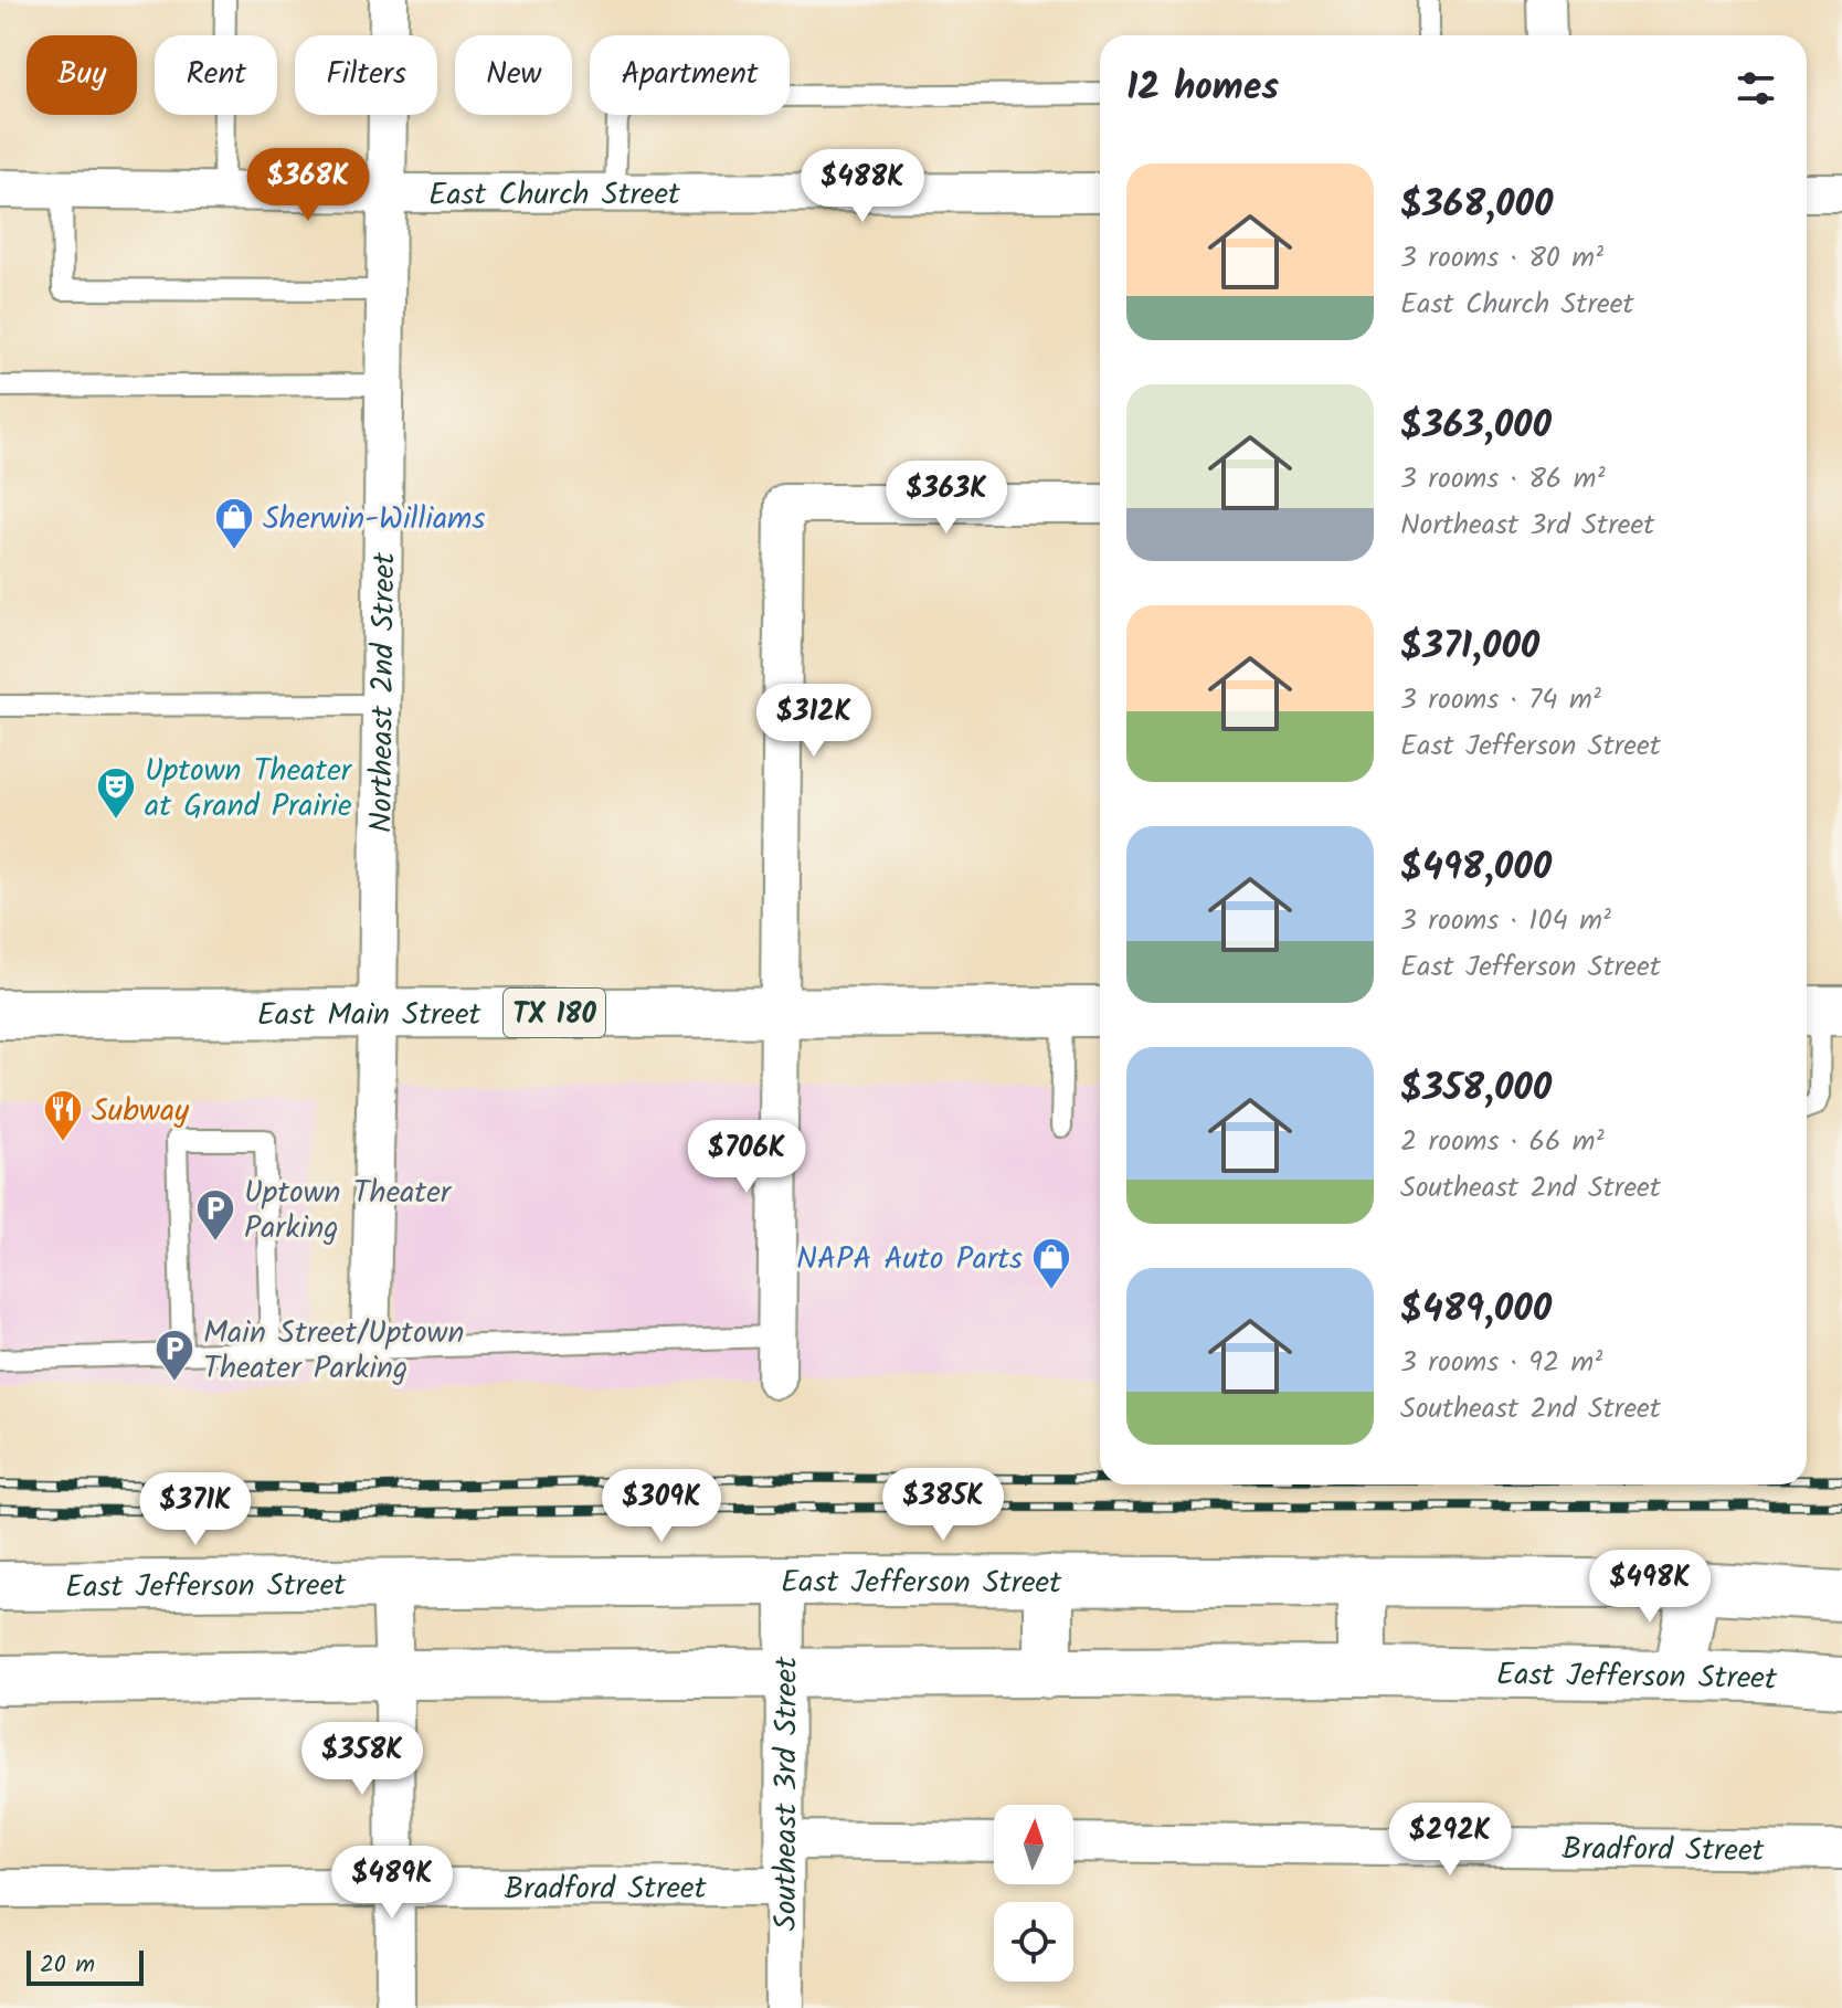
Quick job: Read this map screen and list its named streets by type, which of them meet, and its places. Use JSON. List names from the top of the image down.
{
  "streets": {
    "main road": ["East Main Street", "TX 180", "East Jefferson Street"],
    "street": [
      "East Church Street",
      "Northeast 2nd Street",
      "Southeast 3rd Street",
      "Bradford Street"
    ]
  },
  "crossings": [
    ["East Church Street", "Northeast 2nd Street"],
    ["Northeast 2nd Street", "East Main Street"],
    ["East Jefferson Street", "Southeast 3rd Street"],
    ["Southeast 3rd Street", "Bradford Street"]
  ],
  "places": {
    "shop": ["Sherwin-Williams", "NAPA Auto Parts"],
    "theatre": ["Uptown Theater at Grand Prairie"],
    "restaurant": ["Subway"],
    "parking": ["Uptown Theater Parking", "Main Street/Uptown Theater Parking"]
  },
  "scale_bar": "20 m",
  "north": "top",
  "page": {
    "chip": [
      "Buy",
      "Rent",
      "Filters",
      "New",
      "Apartment"
    ],
    "heading": "12 homes",
    "list": [
      {
        "name": "$368,000",
        "note": "3 rooms · 80 m² · East Church Street"
      },
      {
        "name": "$363,000",
        "note": "3 rooms · 86 m² · Northeast 3rd Street"
      },
      {
        "name": "$371,000",
        "note": "3 rooms · 74 m² · East Jefferson Street"
      },
      {
        "name": "$498,000",
        "note": "3 rooms · 104 m² · East Jefferson Street"
      },
      {
        "name": "$358,000",
        "note": "2 rooms · 66 m² · Southeast 2nd Street"
      },
      {
        "name": "$489,000",
        "note": "3 rooms · 92 m² · Southeast 2nd Street"
      }
    ],
    "price": [
      "$368K",
      "$488K",
      "$363K",
      "$312K",
      "$706K",
      "$385K",
      "$309K",
      "$371K",
      "$498K",
      "$358K",
      "$292K",
      "$489K"
    ],
    "scale": "20 m"
  }
}
